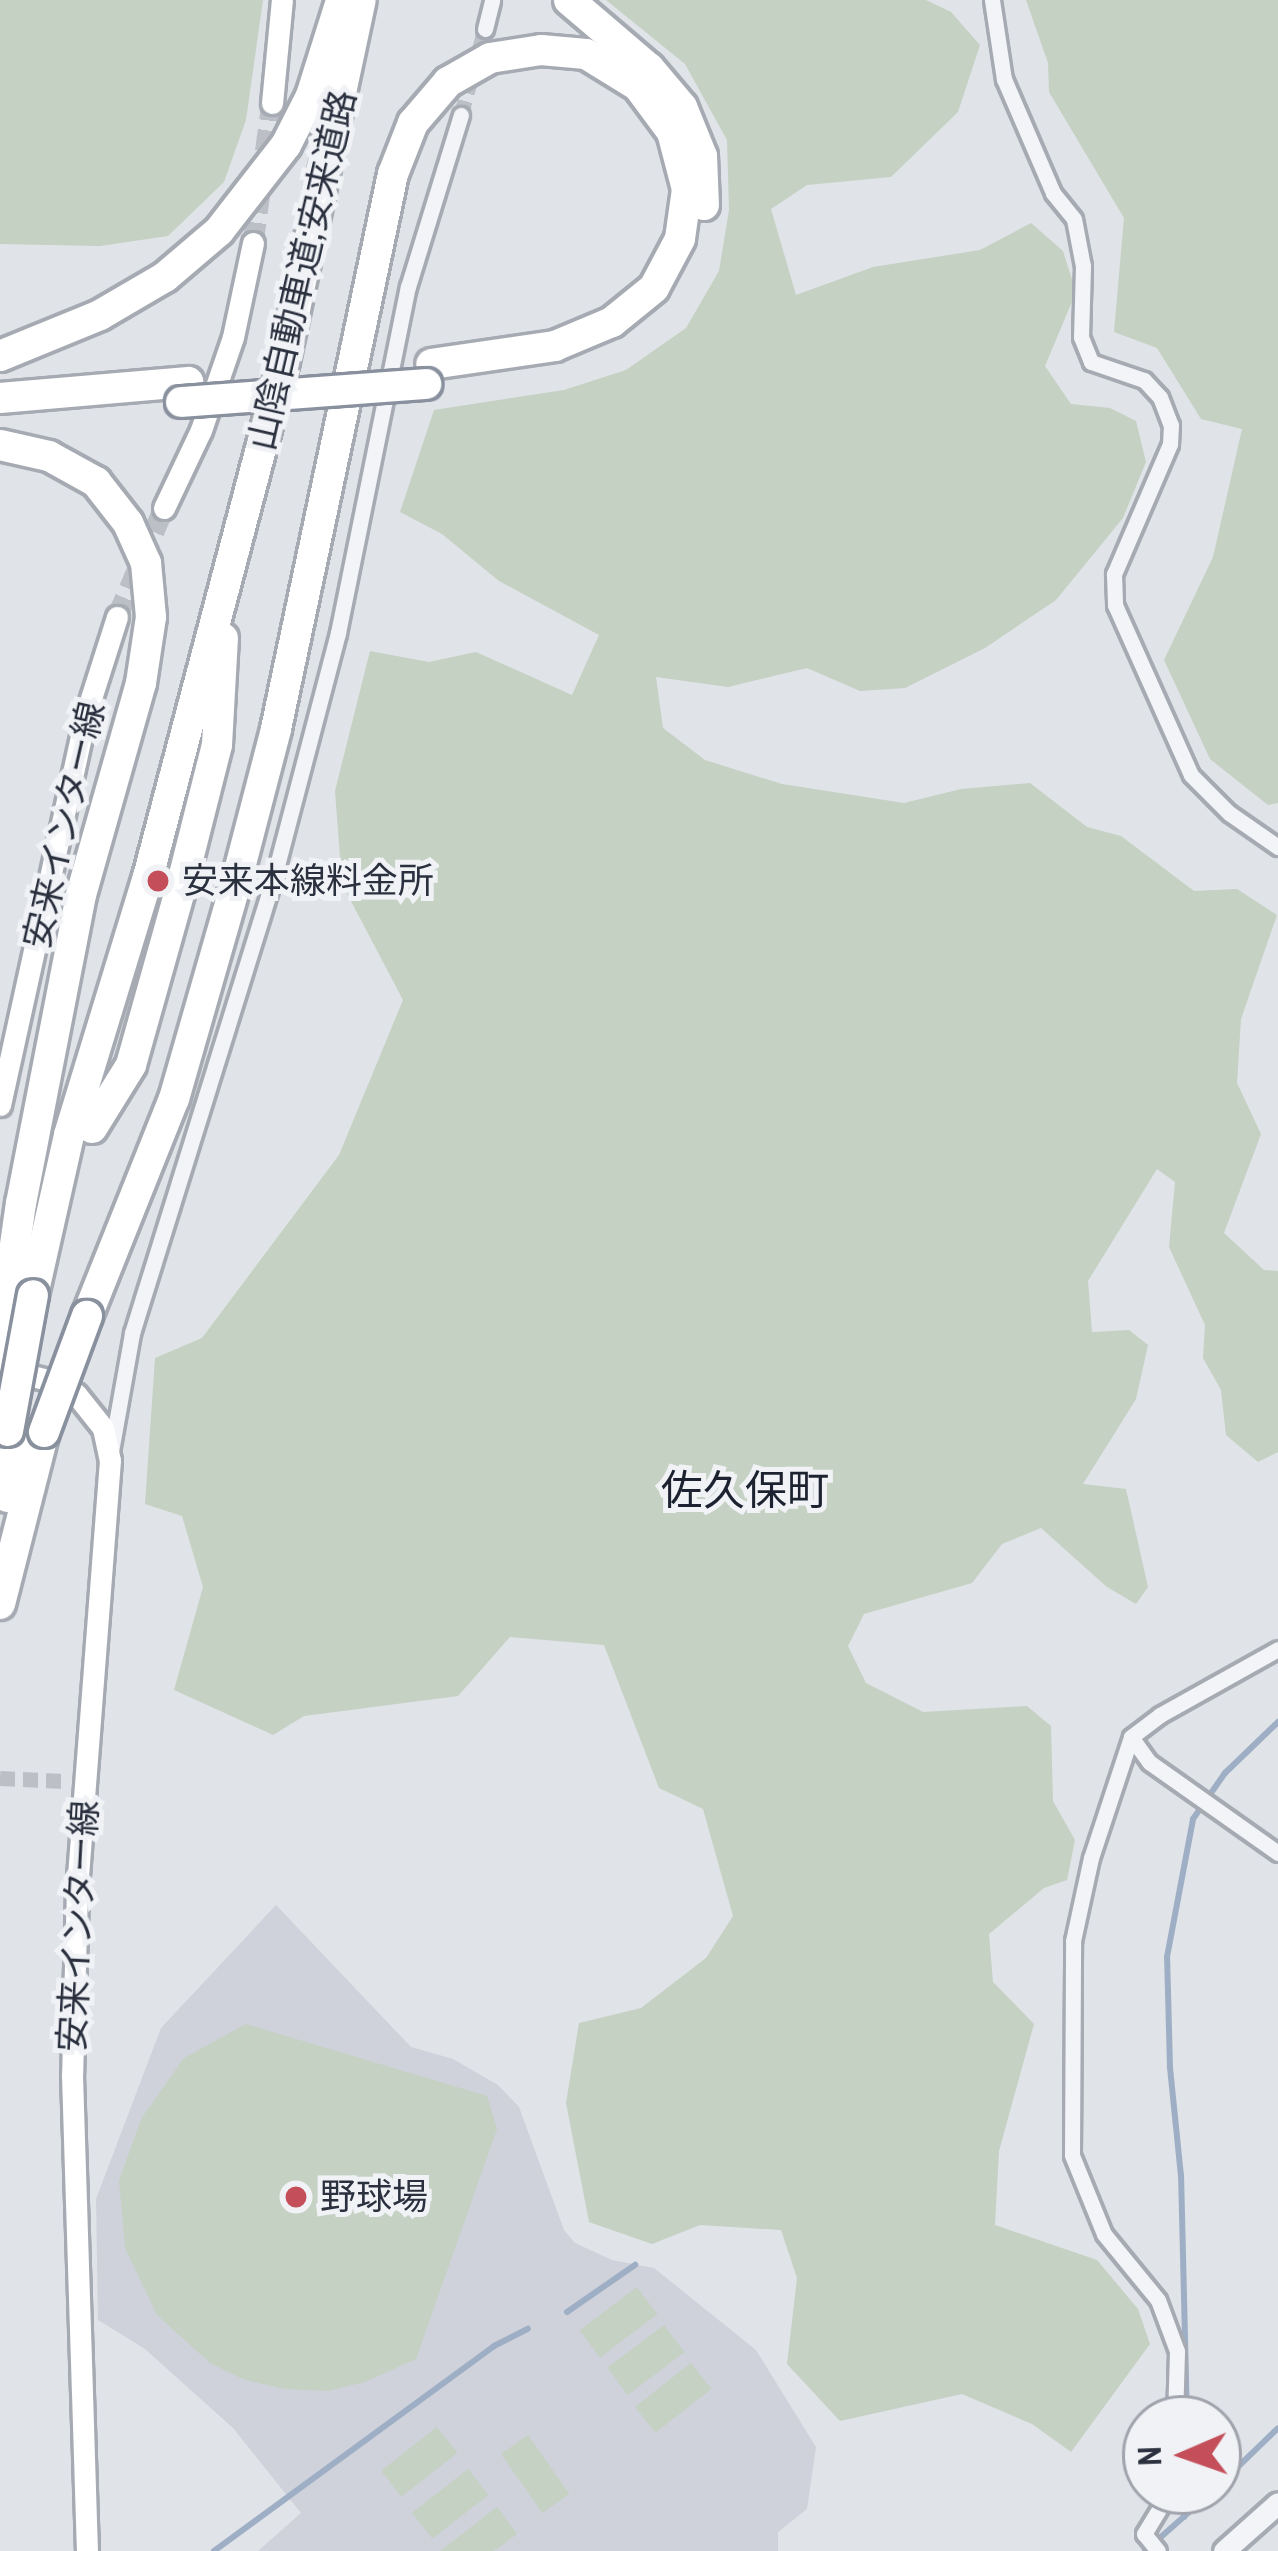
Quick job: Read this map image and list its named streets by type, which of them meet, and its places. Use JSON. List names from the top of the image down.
{
  "streets": {
    "highway": ["山陰自動車道;安来道路"],
    "main road": ["安来インター線"]
  },
  "districts": ["佐久保町"],
  "places": ["安来本線料金所", "野球場"],
  "north": "left"
}
